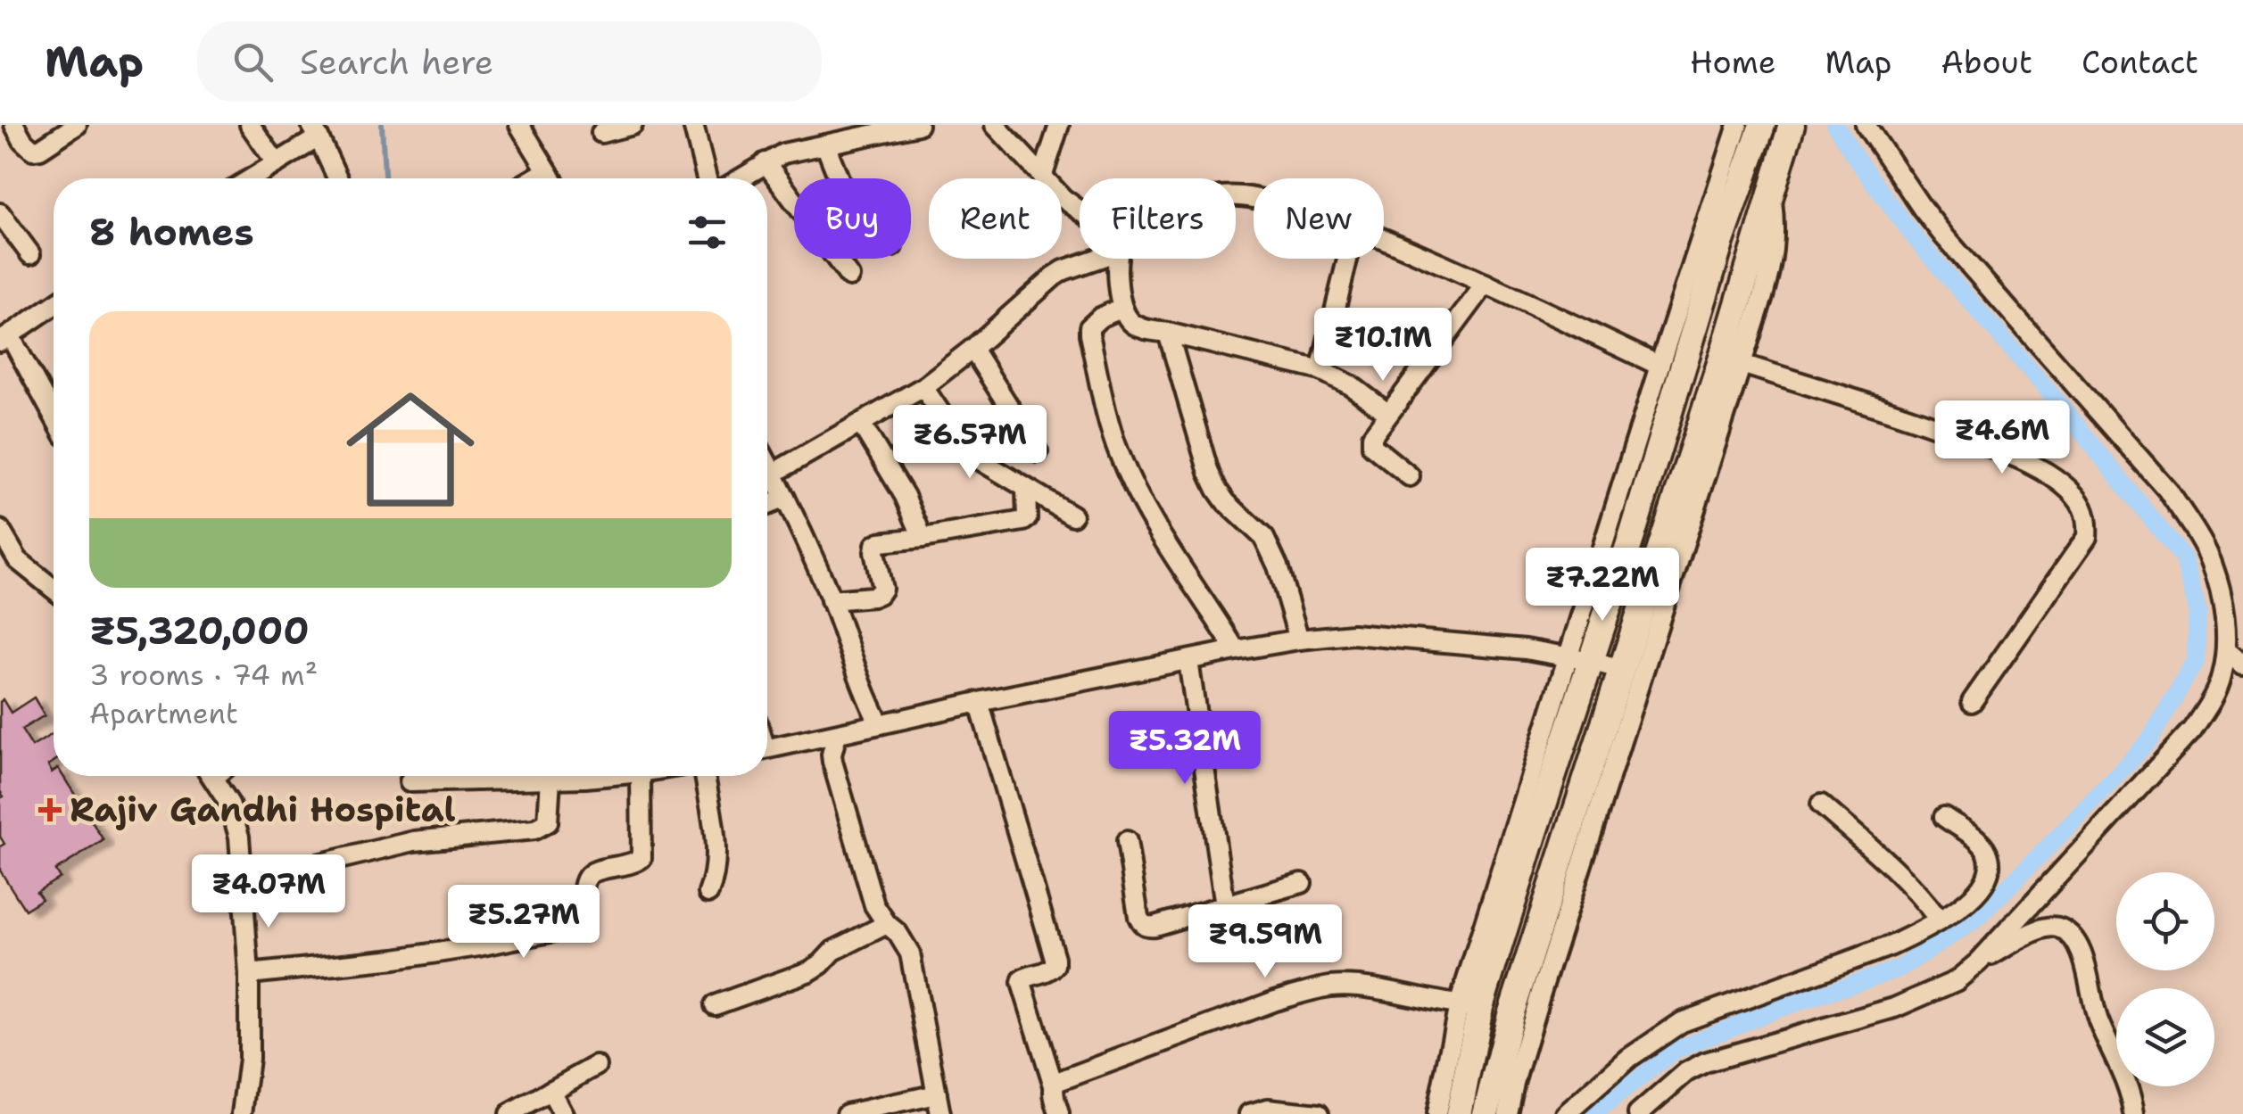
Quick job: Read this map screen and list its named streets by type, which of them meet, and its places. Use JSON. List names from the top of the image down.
{
  "places": {
    "health": ["Rajiv Gandhi Hospital"]
  },
  "page": {
    "header": "Map",
    "search": "Search here",
    "nav": [
      "Home",
      "Map",
      "About",
      "Contact"
    ],
    "chip": [
      "Buy",
      "Rent",
      "Filters",
      "New"
    ],
    "heading": "8 homes",
    "list": [
      {
        "name": "₹5,320,000",
        "note": "3 rooms · 74 m² · Apartment"
      }
    ],
    "price": [
      "₹10.1M",
      "₹4.6M",
      "₹6.57M",
      "₹7.22M",
      "₹5.32M",
      "₹4.07M",
      "₹5.27M",
      "₹9.59M"
    ]
  }
}
